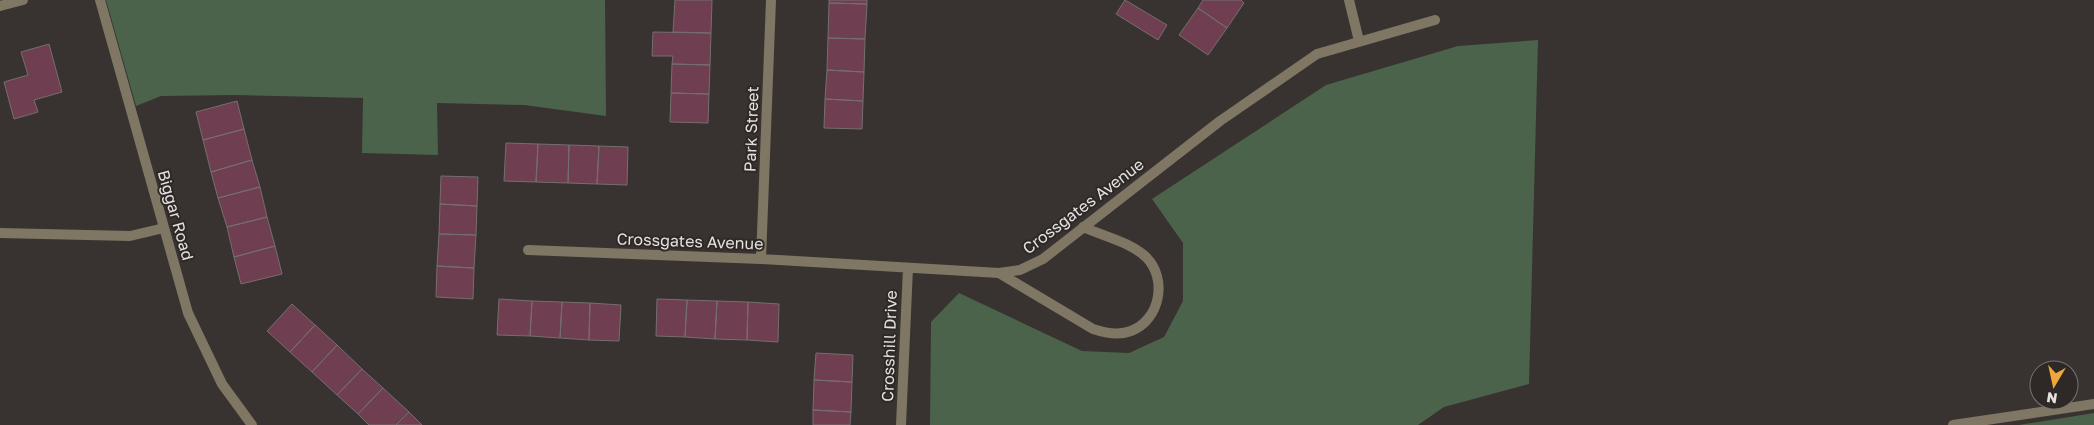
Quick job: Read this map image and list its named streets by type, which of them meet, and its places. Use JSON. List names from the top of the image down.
{
  "streets": {
    "street": [
      "Park Street",
      "Crossgates Avenue",
      "Biggar Road",
      "Crosshill Drive"
    ]
  },
  "crossings": [
    ["Park Street", "Crossgates Avenue"],
    ["Crossgates Avenue", "Crosshill Drive"]
  ],
  "north": "bottom"
}
